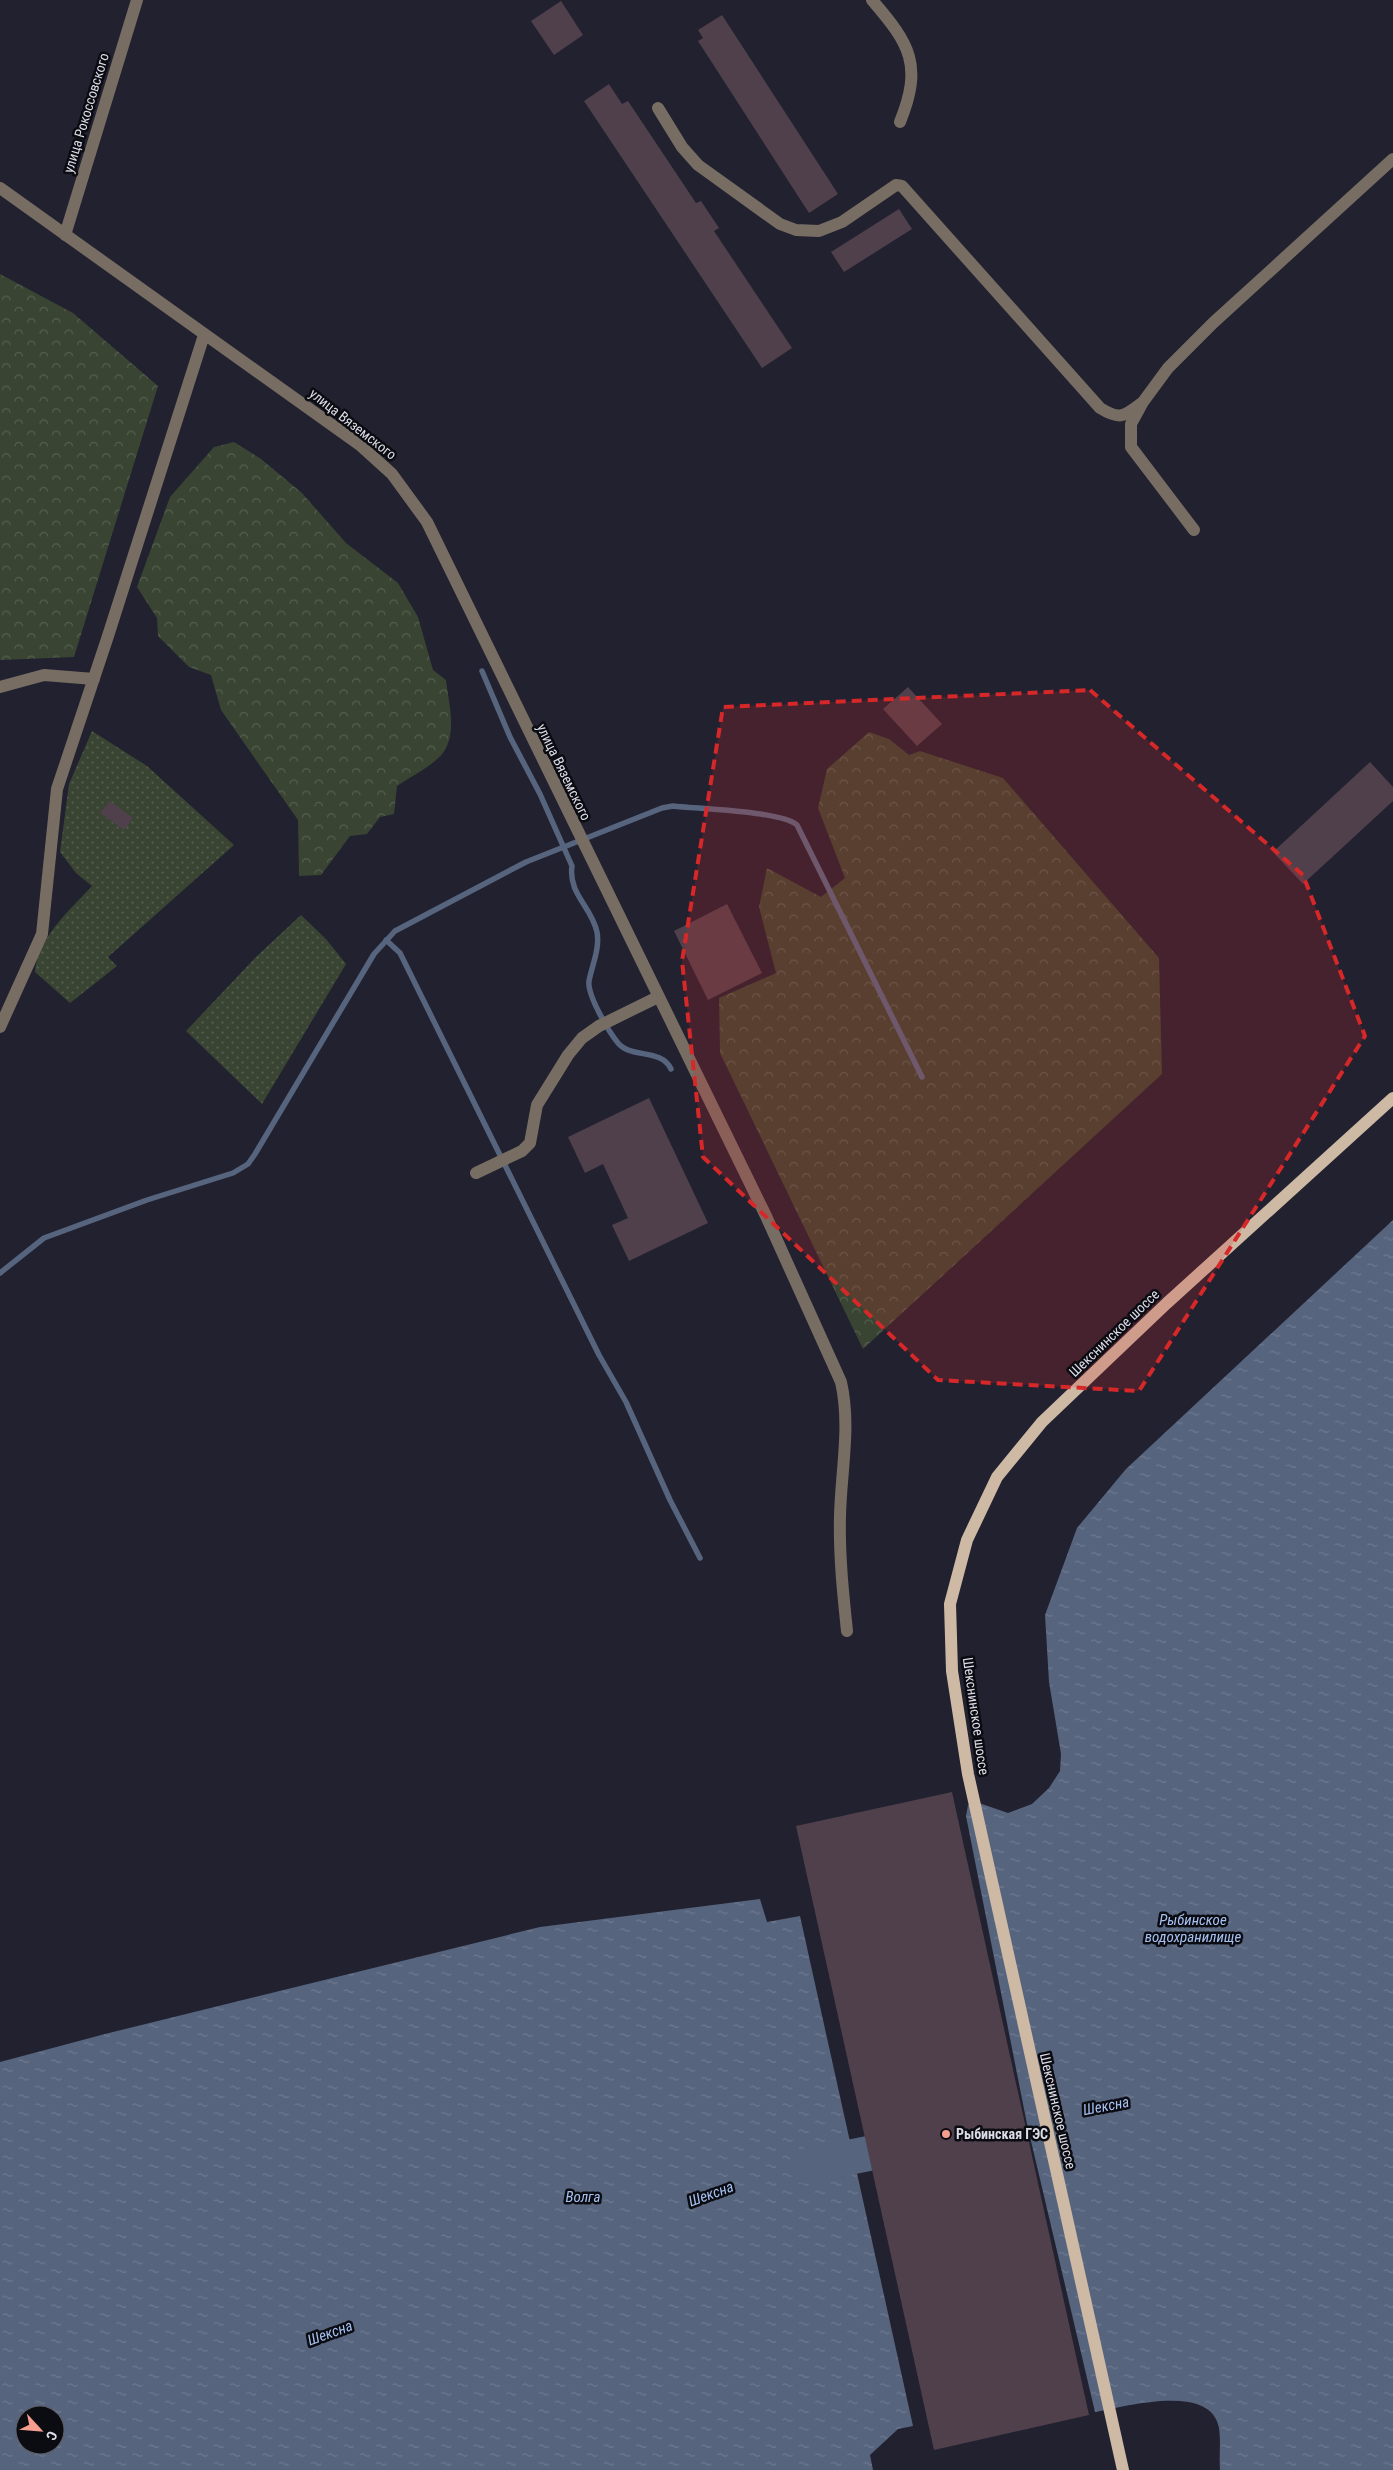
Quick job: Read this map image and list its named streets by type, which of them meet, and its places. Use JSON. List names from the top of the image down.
{
  "streets": {
    "main road": ["Шекснинское шоссе"],
    "street": ["улица Рокоссовского", "улица Вяземского"]
  },
  "crossings": [
    ["улица Рокоссовского", "улица Вяземского"]
  ],
  "water": ["Рыбинское водохранилище", "Шексна", "Волга"],
  "places": ["Рыбинская ГЭС"],
  "north": "bottom right"
}
